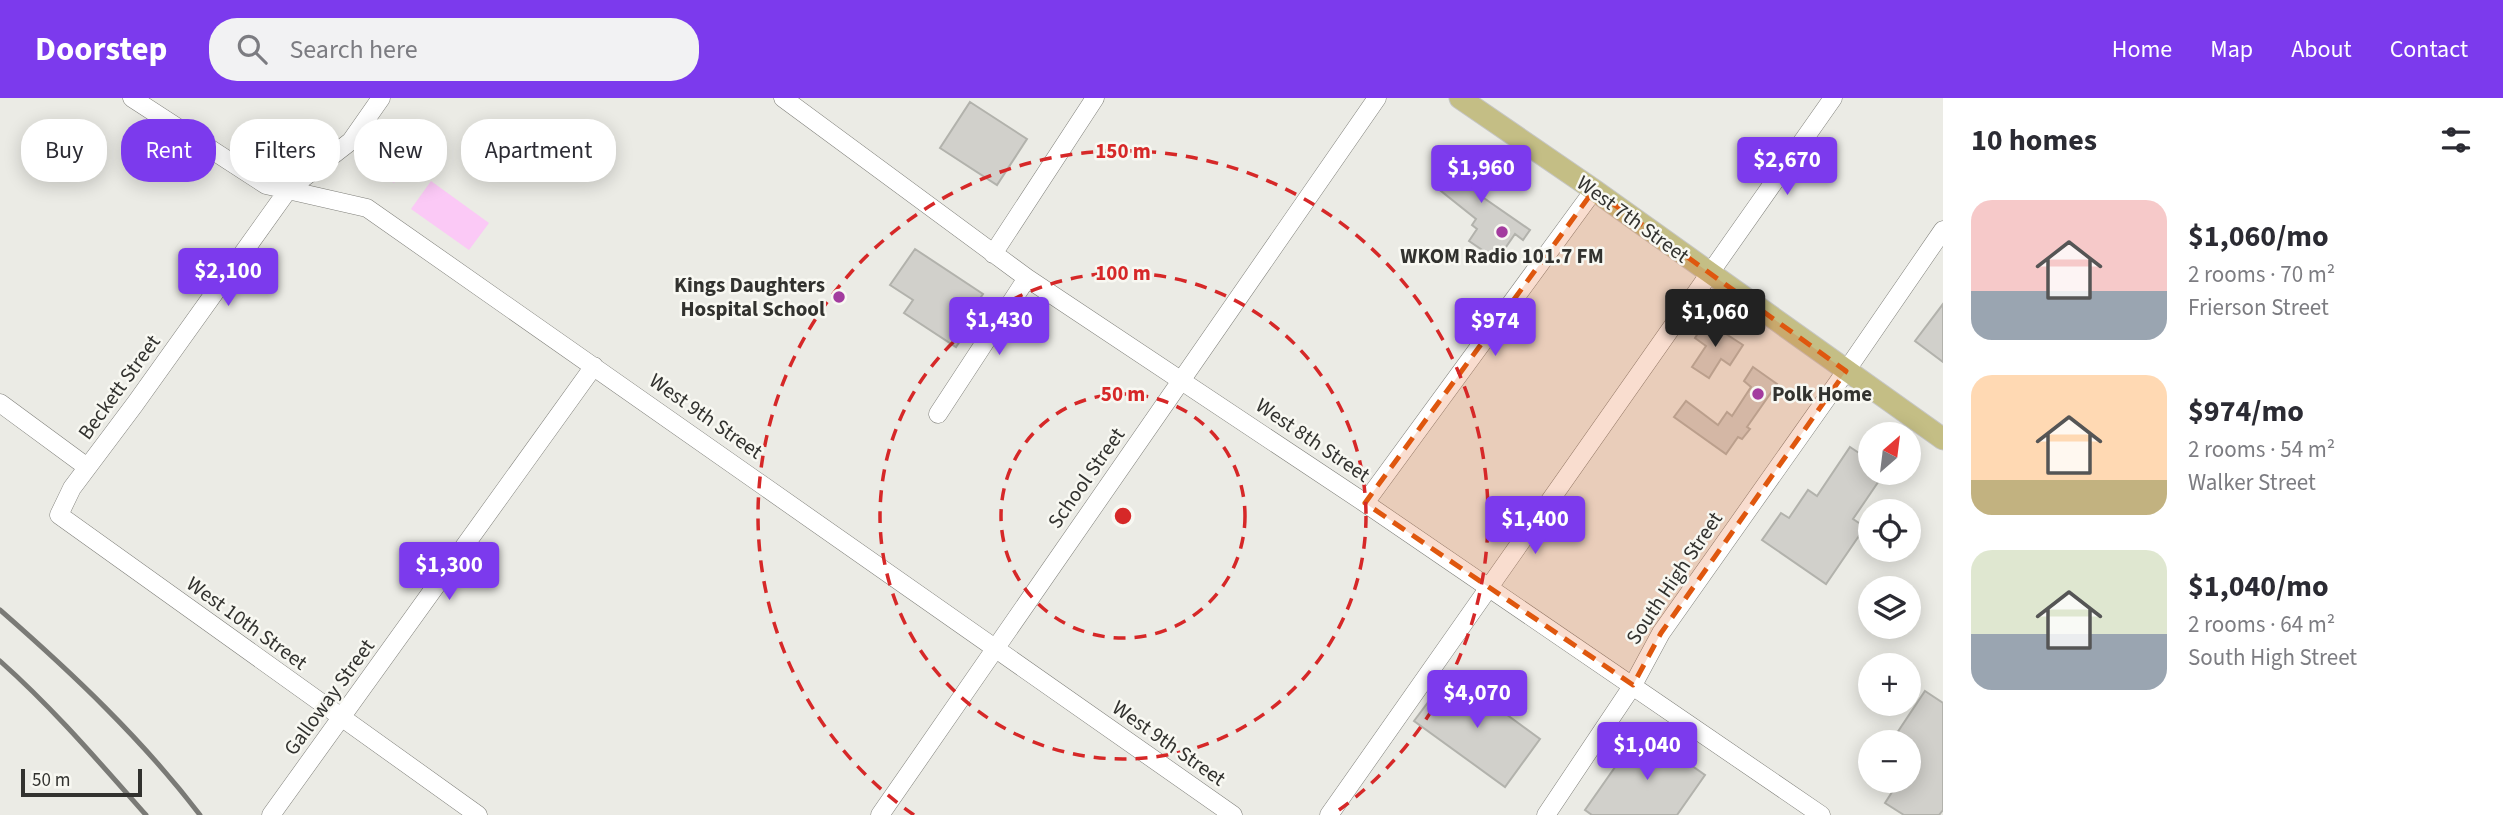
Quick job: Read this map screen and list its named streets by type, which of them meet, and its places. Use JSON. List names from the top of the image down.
{
  "streets": {
    "main road": ["West 7th Street"],
    "street": [
      "Beckett Street",
      "West 9th Street",
      "West 8th Street",
      "School Street",
      "South High Street",
      "West 10th Street",
      "Galloway Street"
    ]
  },
  "crossings": [
    ["West 7th Street", "South High Street"],
    ["Beckett Street", "West 9th Street"],
    ["Beckett Street", "West 10th Street"],
    ["West 9th Street", "School Street"],
    ["West 9th Street", "Galloway Street"],
    ["West 8th Street", "School Street"],
    ["West 8th Street", "South High Street"],
    ["West 10th Street", "Galloway Street"]
  ],
  "places": ["WKOM Radio 101.7 FM", "Kings Daughters Hospital School", "Polk Home"],
  "scale_bar": "50 m",
  "north": "top right",
  "page": {
    "header": "Doorstep",
    "search": "Search here",
    "nav": [
      "Home",
      "Map",
      "About",
      "Contact"
    ],
    "heading": "10 homes",
    "chip": [
      "Buy",
      "Rent",
      "Filters",
      "New",
      "Apartment"
    ],
    "price": [
      "$2,670",
      "$1,960",
      "$2,100",
      "$1,060",
      "$1,430",
      "$974",
      "$1,400",
      "$1,300",
      "$4,070",
      "$1,040"
    ],
    "list": [
      {
        "name": "$1,060/mo",
        "note": "2 rooms · 70 m² · Frierson Street"
      },
      {
        "name": "$974/mo",
        "note": "2 rooms · 54 m² · Walker Street"
      },
      {
        "name": "$1,040/mo",
        "note": "2 rooms · 64 m² · South High Street"
      }
    ],
    "map_buttons": ["+", "−"],
    "scale": "50 m"
  },
  "rings": ["150 m", "100 m", "50 m"]
}
